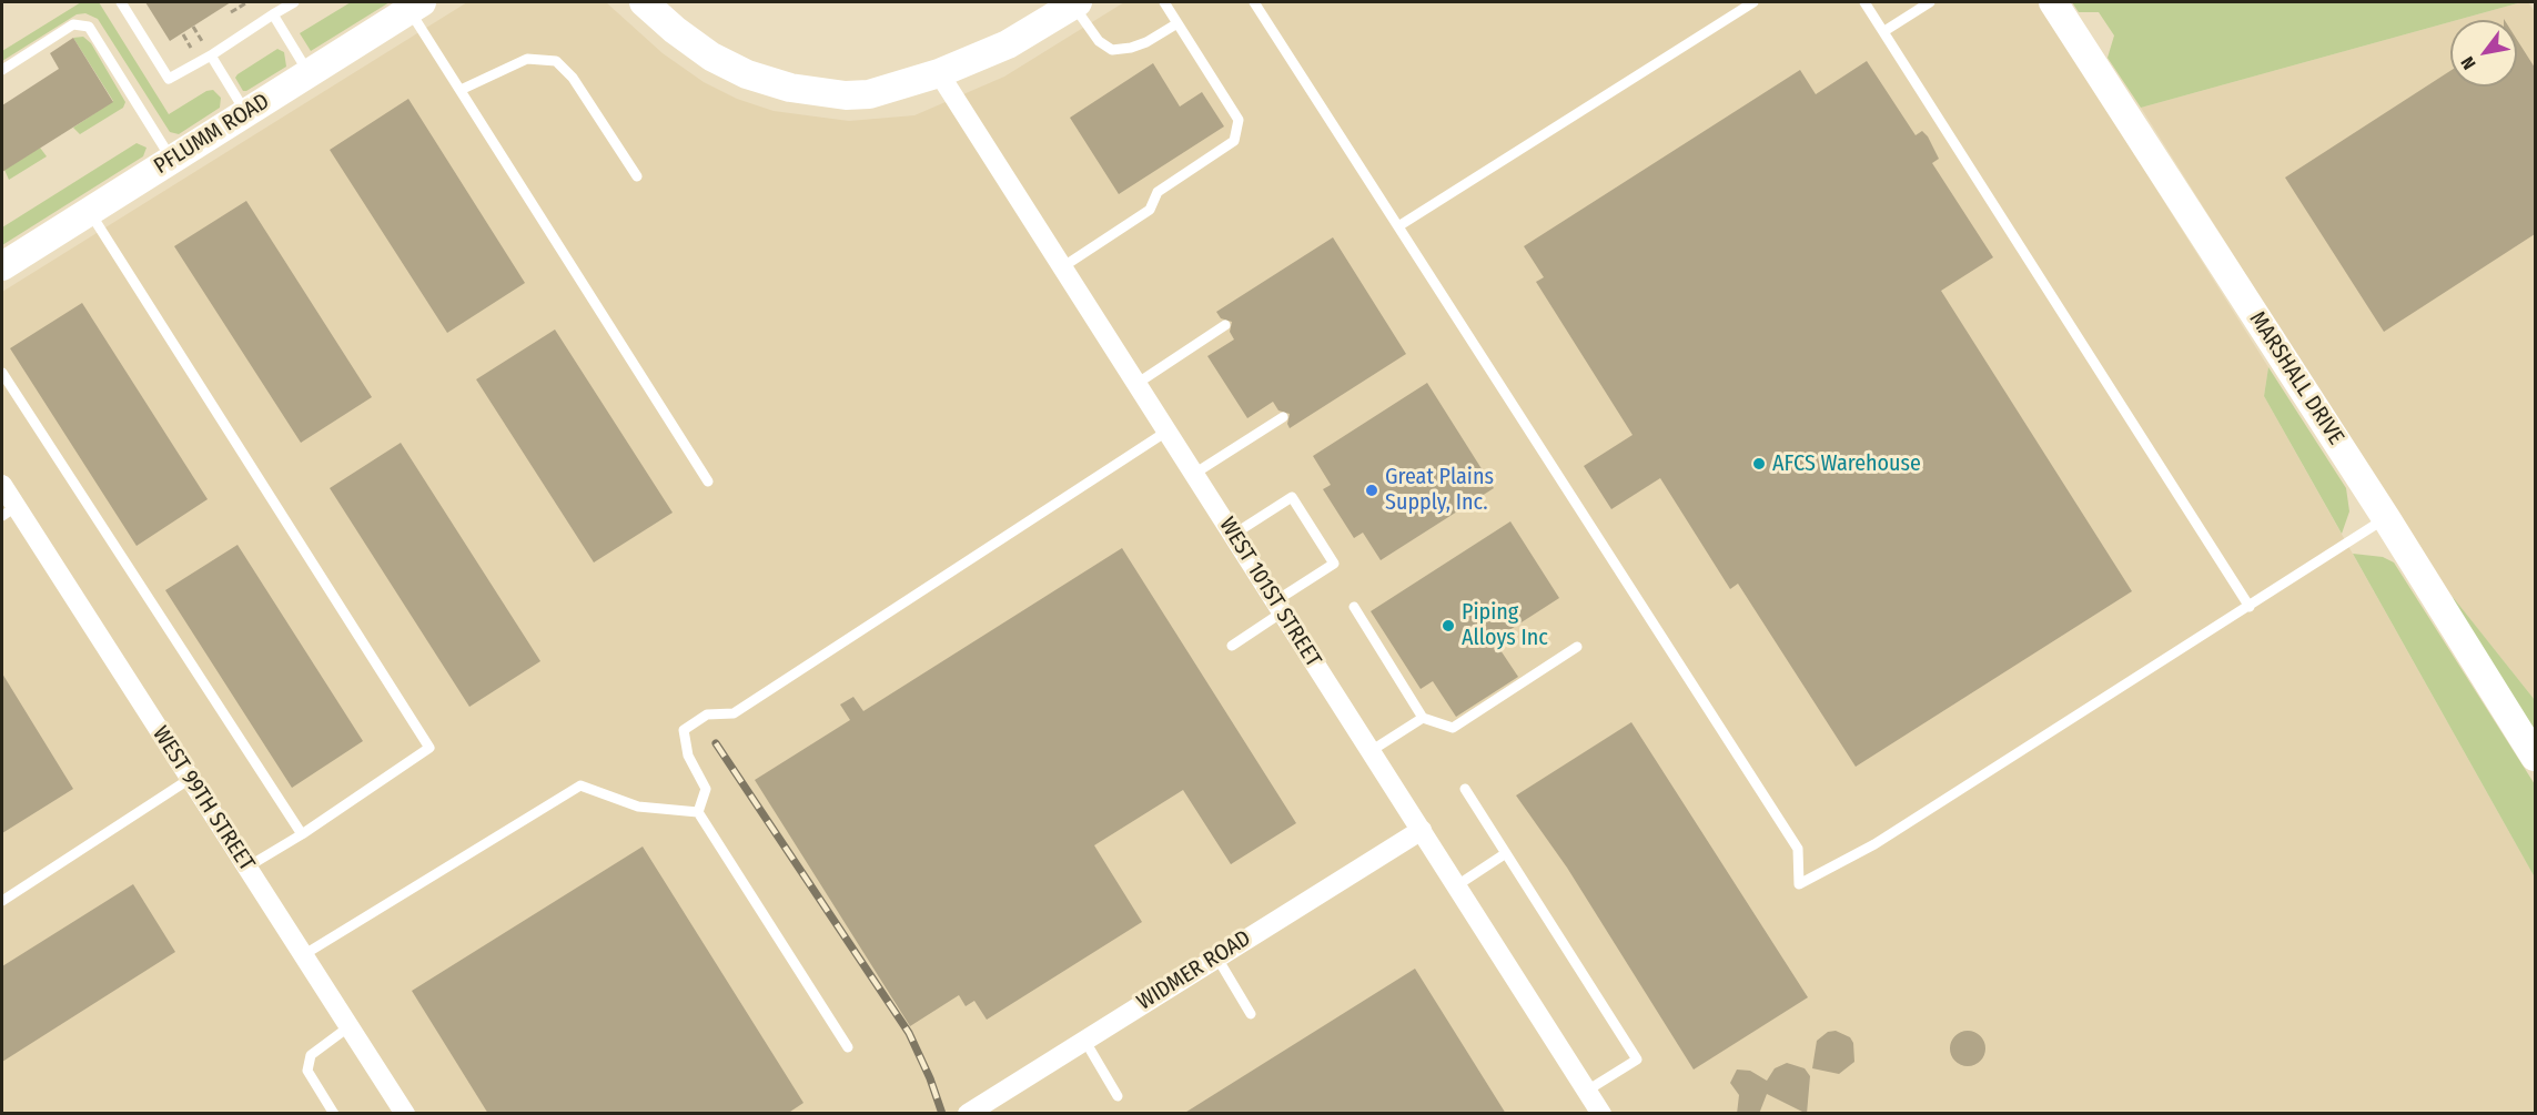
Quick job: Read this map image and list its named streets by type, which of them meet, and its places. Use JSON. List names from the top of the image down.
{
  "streets": {
    "street": [
      "PFLUMM ROAD",
      "MARSHALL DRIVE",
      "WEST 101ST STREET",
      "WEST 99TH STREET",
      "WIDMER ROAD"
    ]
  },
  "crossings": [
    ["WEST 101ST STREET", "WIDMER ROAD"]
  ],
  "places": ["AFCS Warehouse", "Great Plains Supply, Inc.", "Piping Alloys Inc"],
  "north": "bottom left"
}
